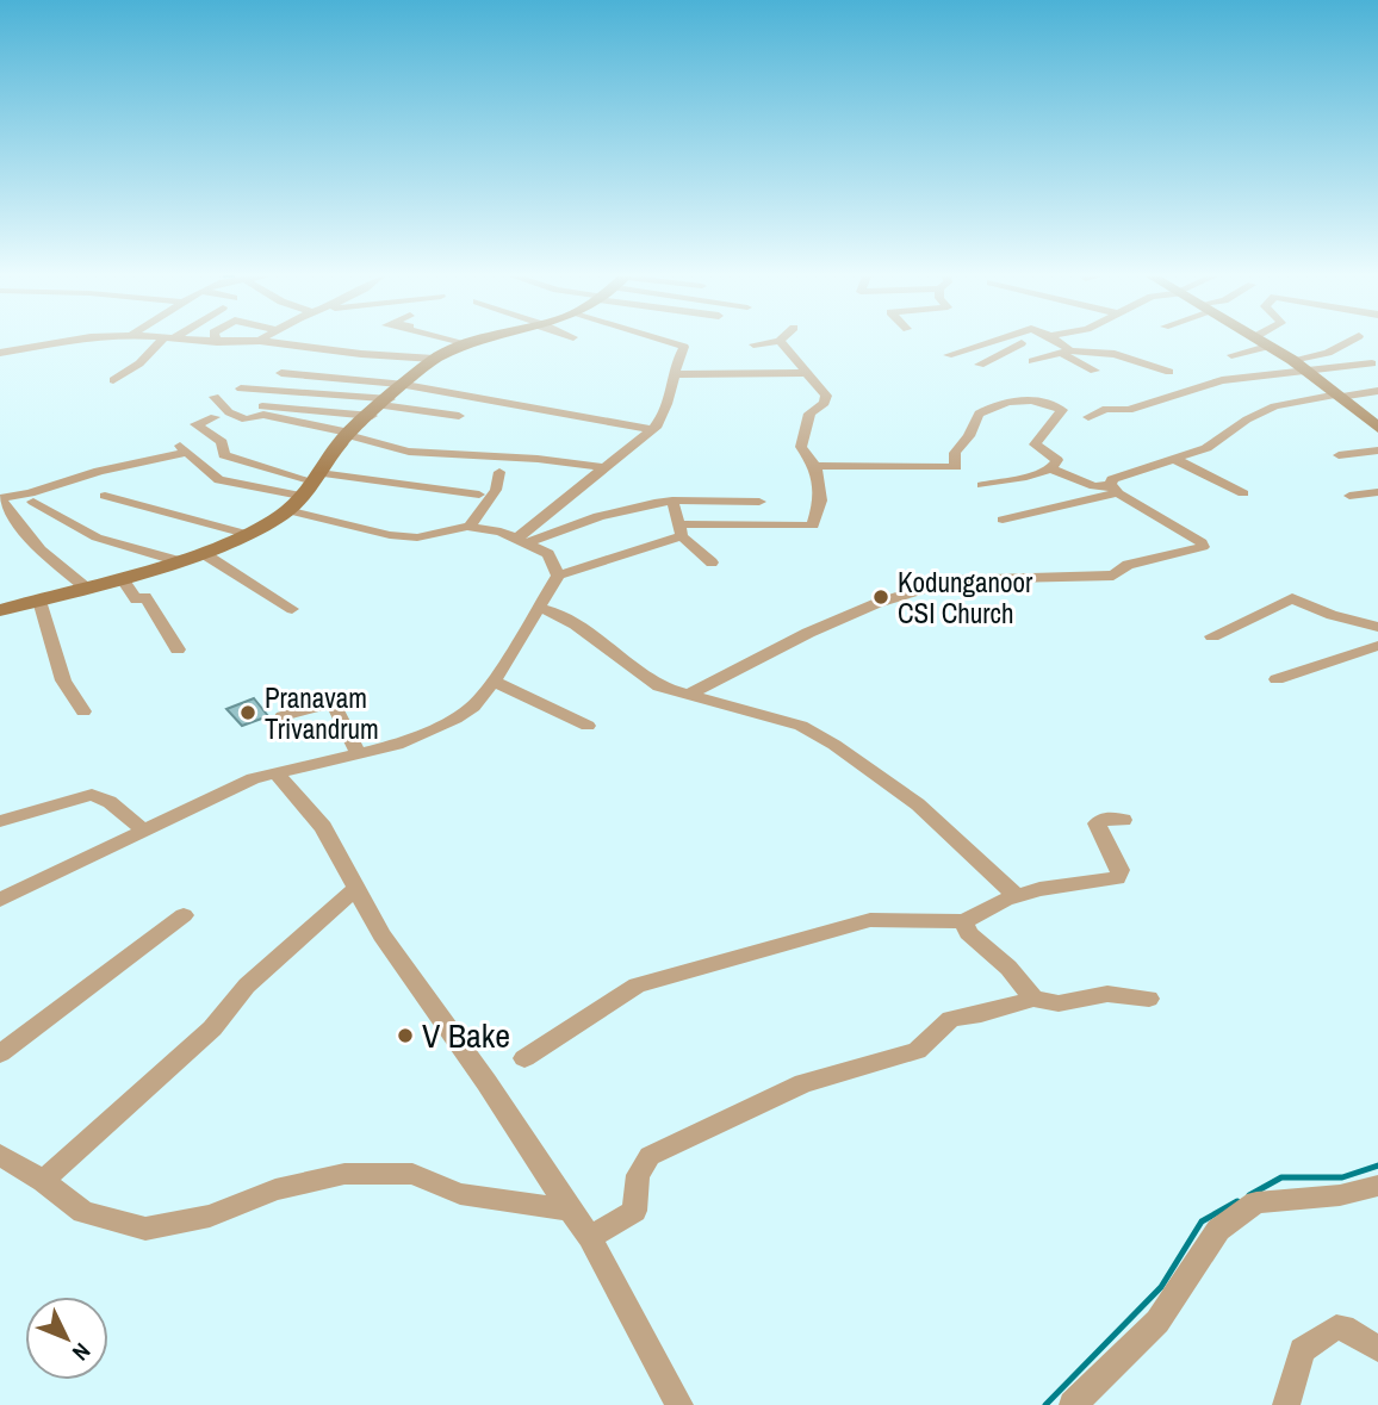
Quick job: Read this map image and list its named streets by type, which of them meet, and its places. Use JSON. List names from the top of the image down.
{
  "places": ["Kodunganoor CSI Church", "Pranavam Trivandrum", "V Bake"],
  "north": "bottom right"
}
